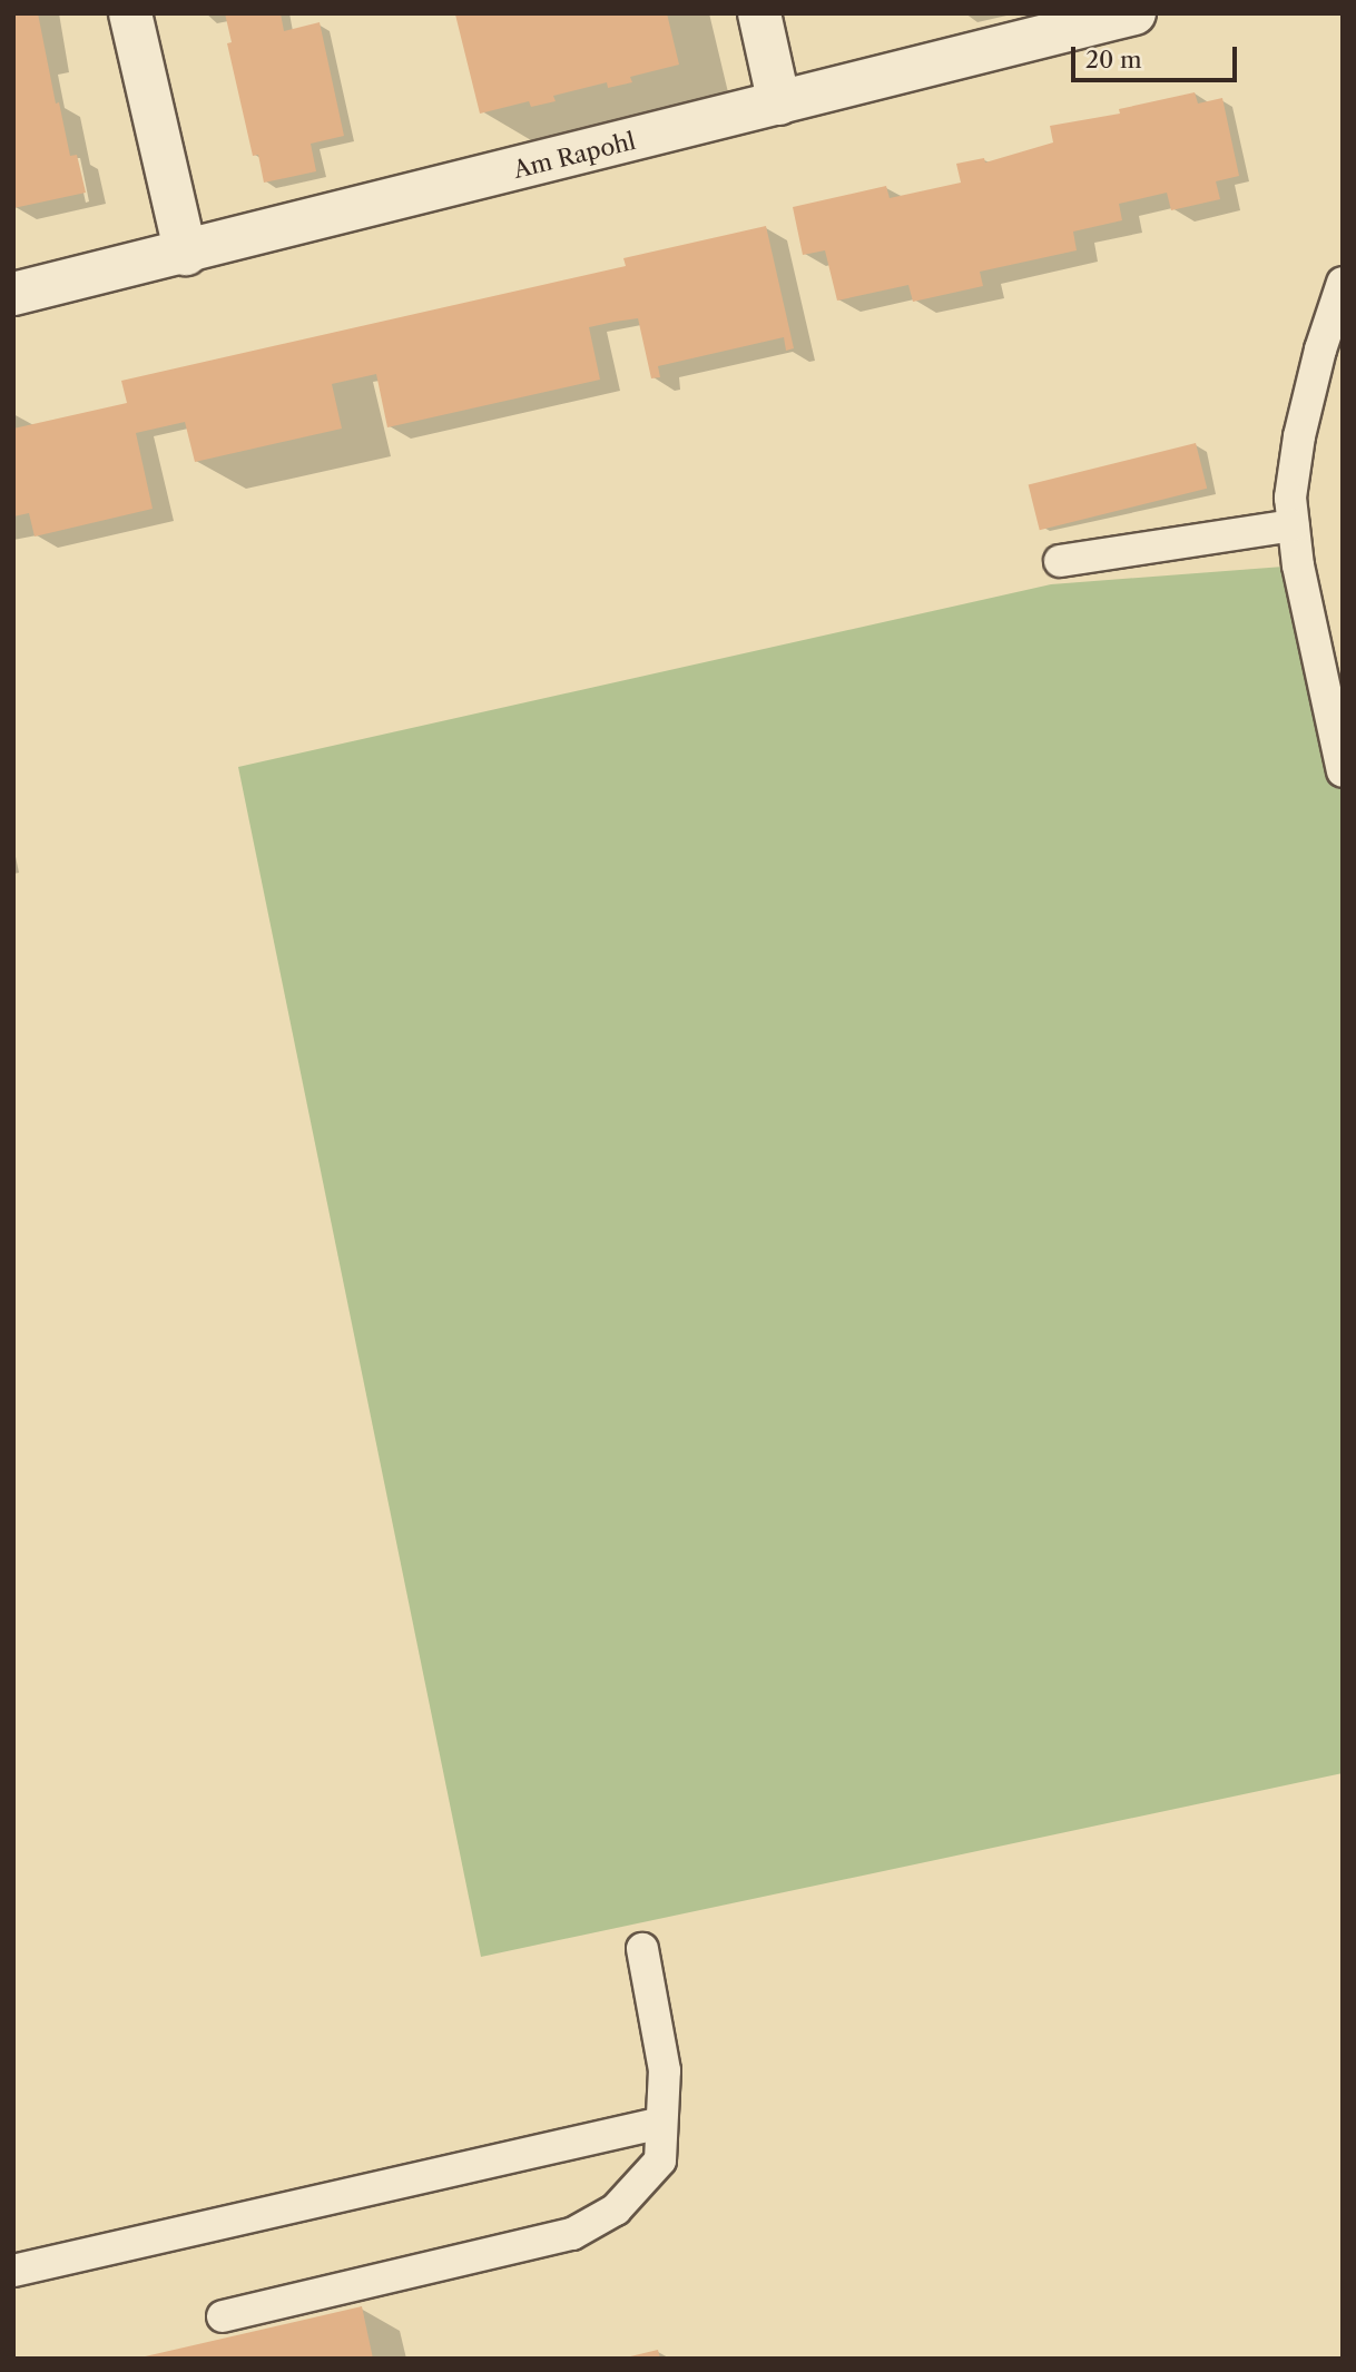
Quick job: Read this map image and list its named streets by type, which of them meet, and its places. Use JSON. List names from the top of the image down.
{
  "streets": {
    "street": ["Am Rapohl"]
  },
  "scale_bar": "20 m"
}
